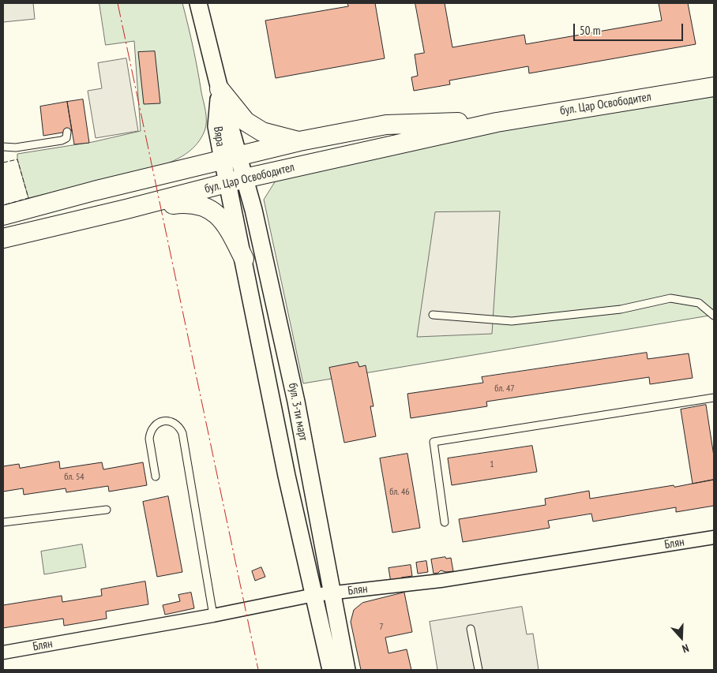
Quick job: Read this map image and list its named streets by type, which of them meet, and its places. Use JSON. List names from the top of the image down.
{
  "streets": {
    "main road": ["бул. Цар Освободител"],
    "street": ["Вяра", "бул. 3-ти март", "Блян"]
  },
  "crossings": [
    ["бул. Цар Освободител", "Вяра"],
    ["бул. Цар Освободител", "бул. 3-ти март"],
    ["Вяра", "бул. 3-ти март"],
    ["бул. 3-ти март", "Блян"]
  ],
  "house_numbers": [
    "бл. 47",
    "1",
    "бл. 54",
    "бл. 46",
    "7"
  ],
  "scale_bar": "50 m",
  "north": "bottom"
}
